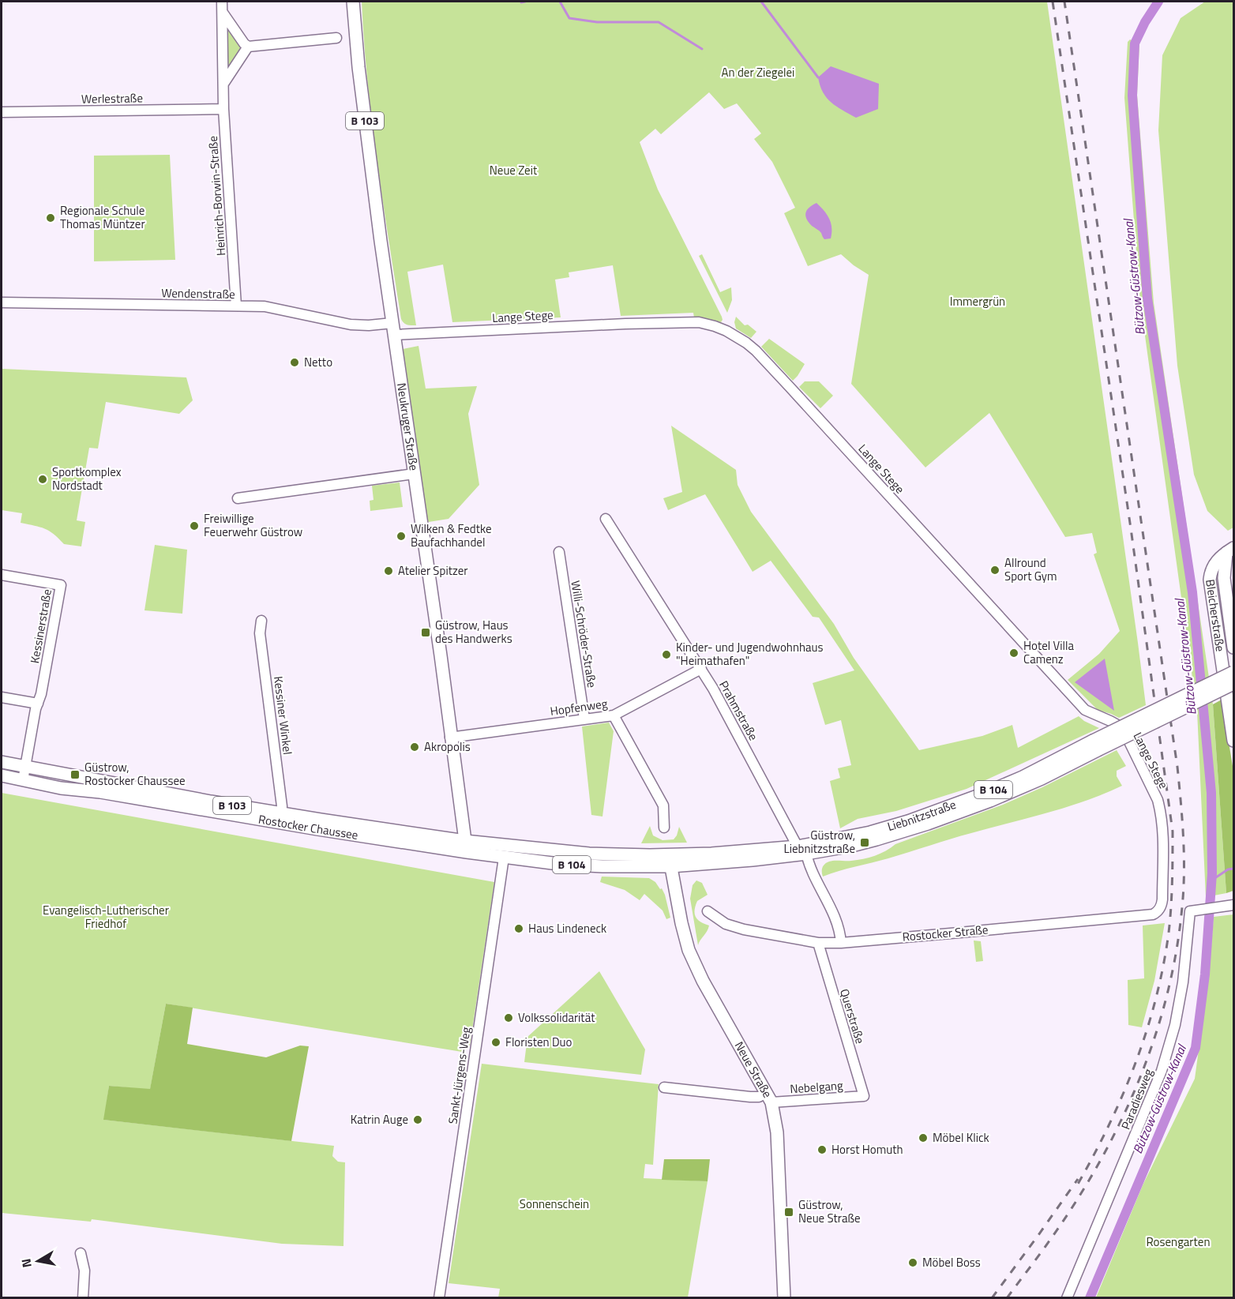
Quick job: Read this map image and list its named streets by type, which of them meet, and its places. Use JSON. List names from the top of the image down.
{
  "streets": {
    "main road": [
      "B 103",
      "Neukruger Straße",
      "Bleicherstraße",
      "B 104",
      "Liebnitzstraße",
      "Rostocker Chaussee",
      "Neue Straße"
    ],
    "street": [
      "Werlestraße",
      "Heinrich-Borwin-Straße",
      "Wendenstraße",
      "Lange Stege",
      "Kessinerstraße",
      "Willi-Schröder-Straße",
      "Hopfenweg",
      "Prahmstraße",
      "Kessiner Winkel",
      "Rostocker Straße",
      "Querstraße",
      "Sankt-Jürgens-Weg",
      "Nebelgang",
      "Paradiesweg"
    ]
  },
  "crossings": [
    ["Werlestraße", "Heinrich-Borwin-Straße"],
    ["Heinrich-Borwin-Straße", "Wendenstraße"],
    ["Wendenstraße", "Neukruger Straße"],
    ["Lange Stege", "Neukruger Straße"],
    ["Lange Stege", "Rostocker Straße"],
    ["Neukruger Straße", "Hopfenweg"],
    ["Neukruger Straße", "B 104"],
    ["Neukruger Straße", "Rostocker Chaussee"],
    ["Kessinerstraße", "Rostocker Chaussee"],
    ["Willi-Schröder-Straße", "Hopfenweg"],
    ["Hopfenweg", "Prahmstraße"],
    ["Prahmstraße", "Liebnitzstraße"],
    ["Prahmstraße", "Rostocker Straße"],
    ["Kessiner Winkel", "Rostocker Chaussee"],
    ["B 104", "Liebnitzstraße"],
    ["B 104", "Rostocker Chaussee"],
    ["B 104", "Neue Straße"],
    ["B 104", "Sankt-Jürgens-Weg"],
    ["Liebnitzstraße", "Neue Straße"],
    ["Rostocker Chaussee", "Sankt-Jürgens-Weg"],
    ["Rostocker Straße", "Querstraße"],
    ["Querstraße", "Nebelgang"],
    ["Neue Straße", "Nebelgang"]
  ],
  "water": ["Bützow-Güstrow-Kanal"],
  "parks": [
    "An der Ziegelei",
    "Neue Zeit",
    "Immergrün",
    "Evangelisch-Lutherischer Friedhof",
    "Sonnenschein",
    "Rosengarten"
  ],
  "places": {
    "other": [
      "Regionale Schule Thomas Müntzer",
      "Netto",
      "Sportkomplex Nordstadt",
      "Freiwillige Feuerwehr Güstrow",
      "Wilken & Fedtke Baufachhandel",
      "Allround Sport Gym",
      "Atelier Spitzer",
      "Hotel Villa Camenz",
      "Kinder- und Jugendwohnhaus \"Heimathafen\"",
      "Akropolis",
      "Haus Lindeneck",
      "Volkssolidarität",
      "Floristen Duo",
      "Katrin Auge",
      "Möbel Klick",
      "Horst Homuth",
      "Möbel Boss"
    ],
    "transit": [
      "Güstrow, Haus des Handwerks",
      "Güstrow, Rostocker Chaussee",
      "Güstrow, Liebnitzstraße",
      "Güstrow, Neue Straße"
    ]
  },
  "north": "left"
}
